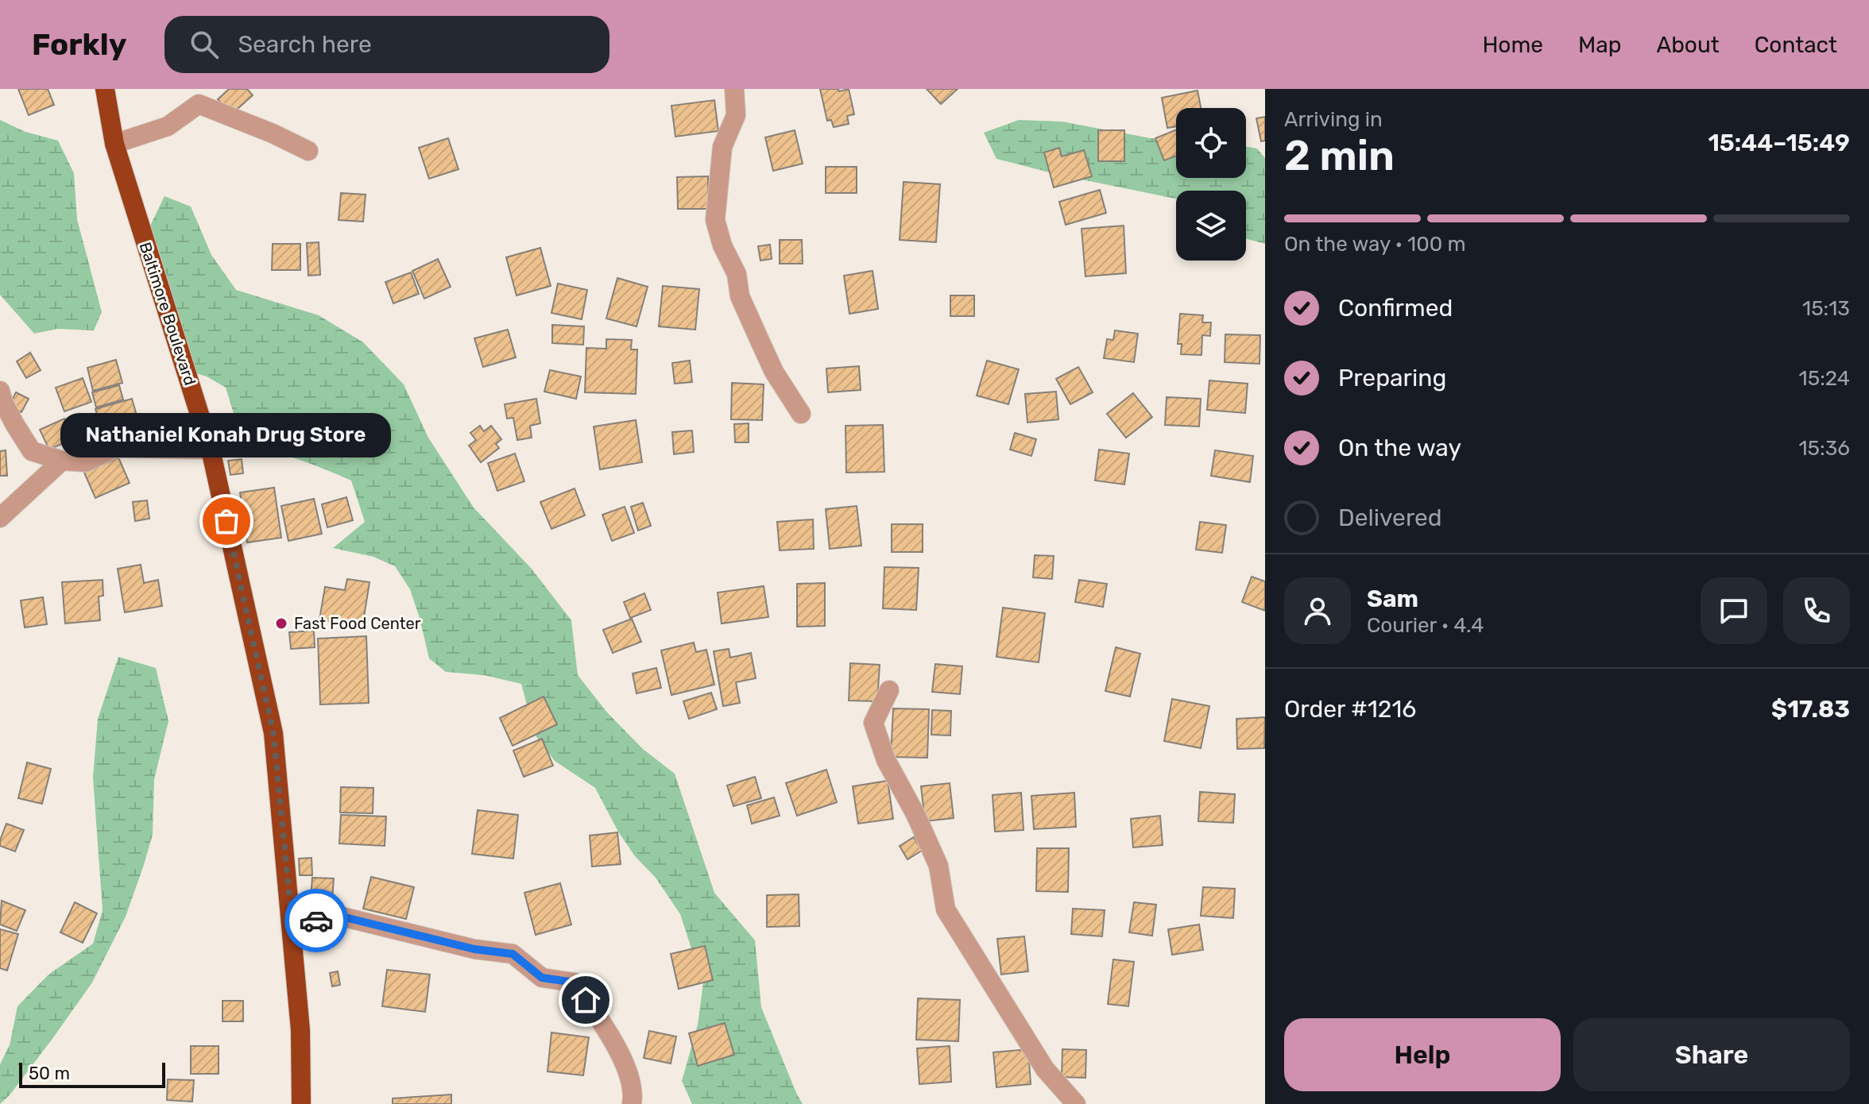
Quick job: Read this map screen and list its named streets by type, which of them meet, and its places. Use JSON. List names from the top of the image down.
{
  "streets": {
    "highway": ["Baltimore Boulevard"]
  },
  "places": ["Nathaniel Konah Drug Store", "Fast Food Center"],
  "scale_bar": "50 m",
  "page": {
    "header": "Forkly",
    "search": "Search here",
    "nav": [
      "Home",
      "Map",
      "About",
      "Contact"
    ],
    "heading": ["2 min", "Arriving in", "15:44–15:49"],
    "panel": [
      "Sam",
      "Courier · 4.4",
      "Order #1216",
      "$17.83"
    ],
    "bar": "On the way · 100 m",
    "list": [
      ["Confirmed", "15:13"],
      ["Preparing", "15:24"],
      ["On the way", "15:36"],
      "Delivered"
    ],
    "bubble": "Nathaniel Konah Drug Store",
    "buttons": ["Help", "Share"],
    "scale": "50 m"
  }
}
